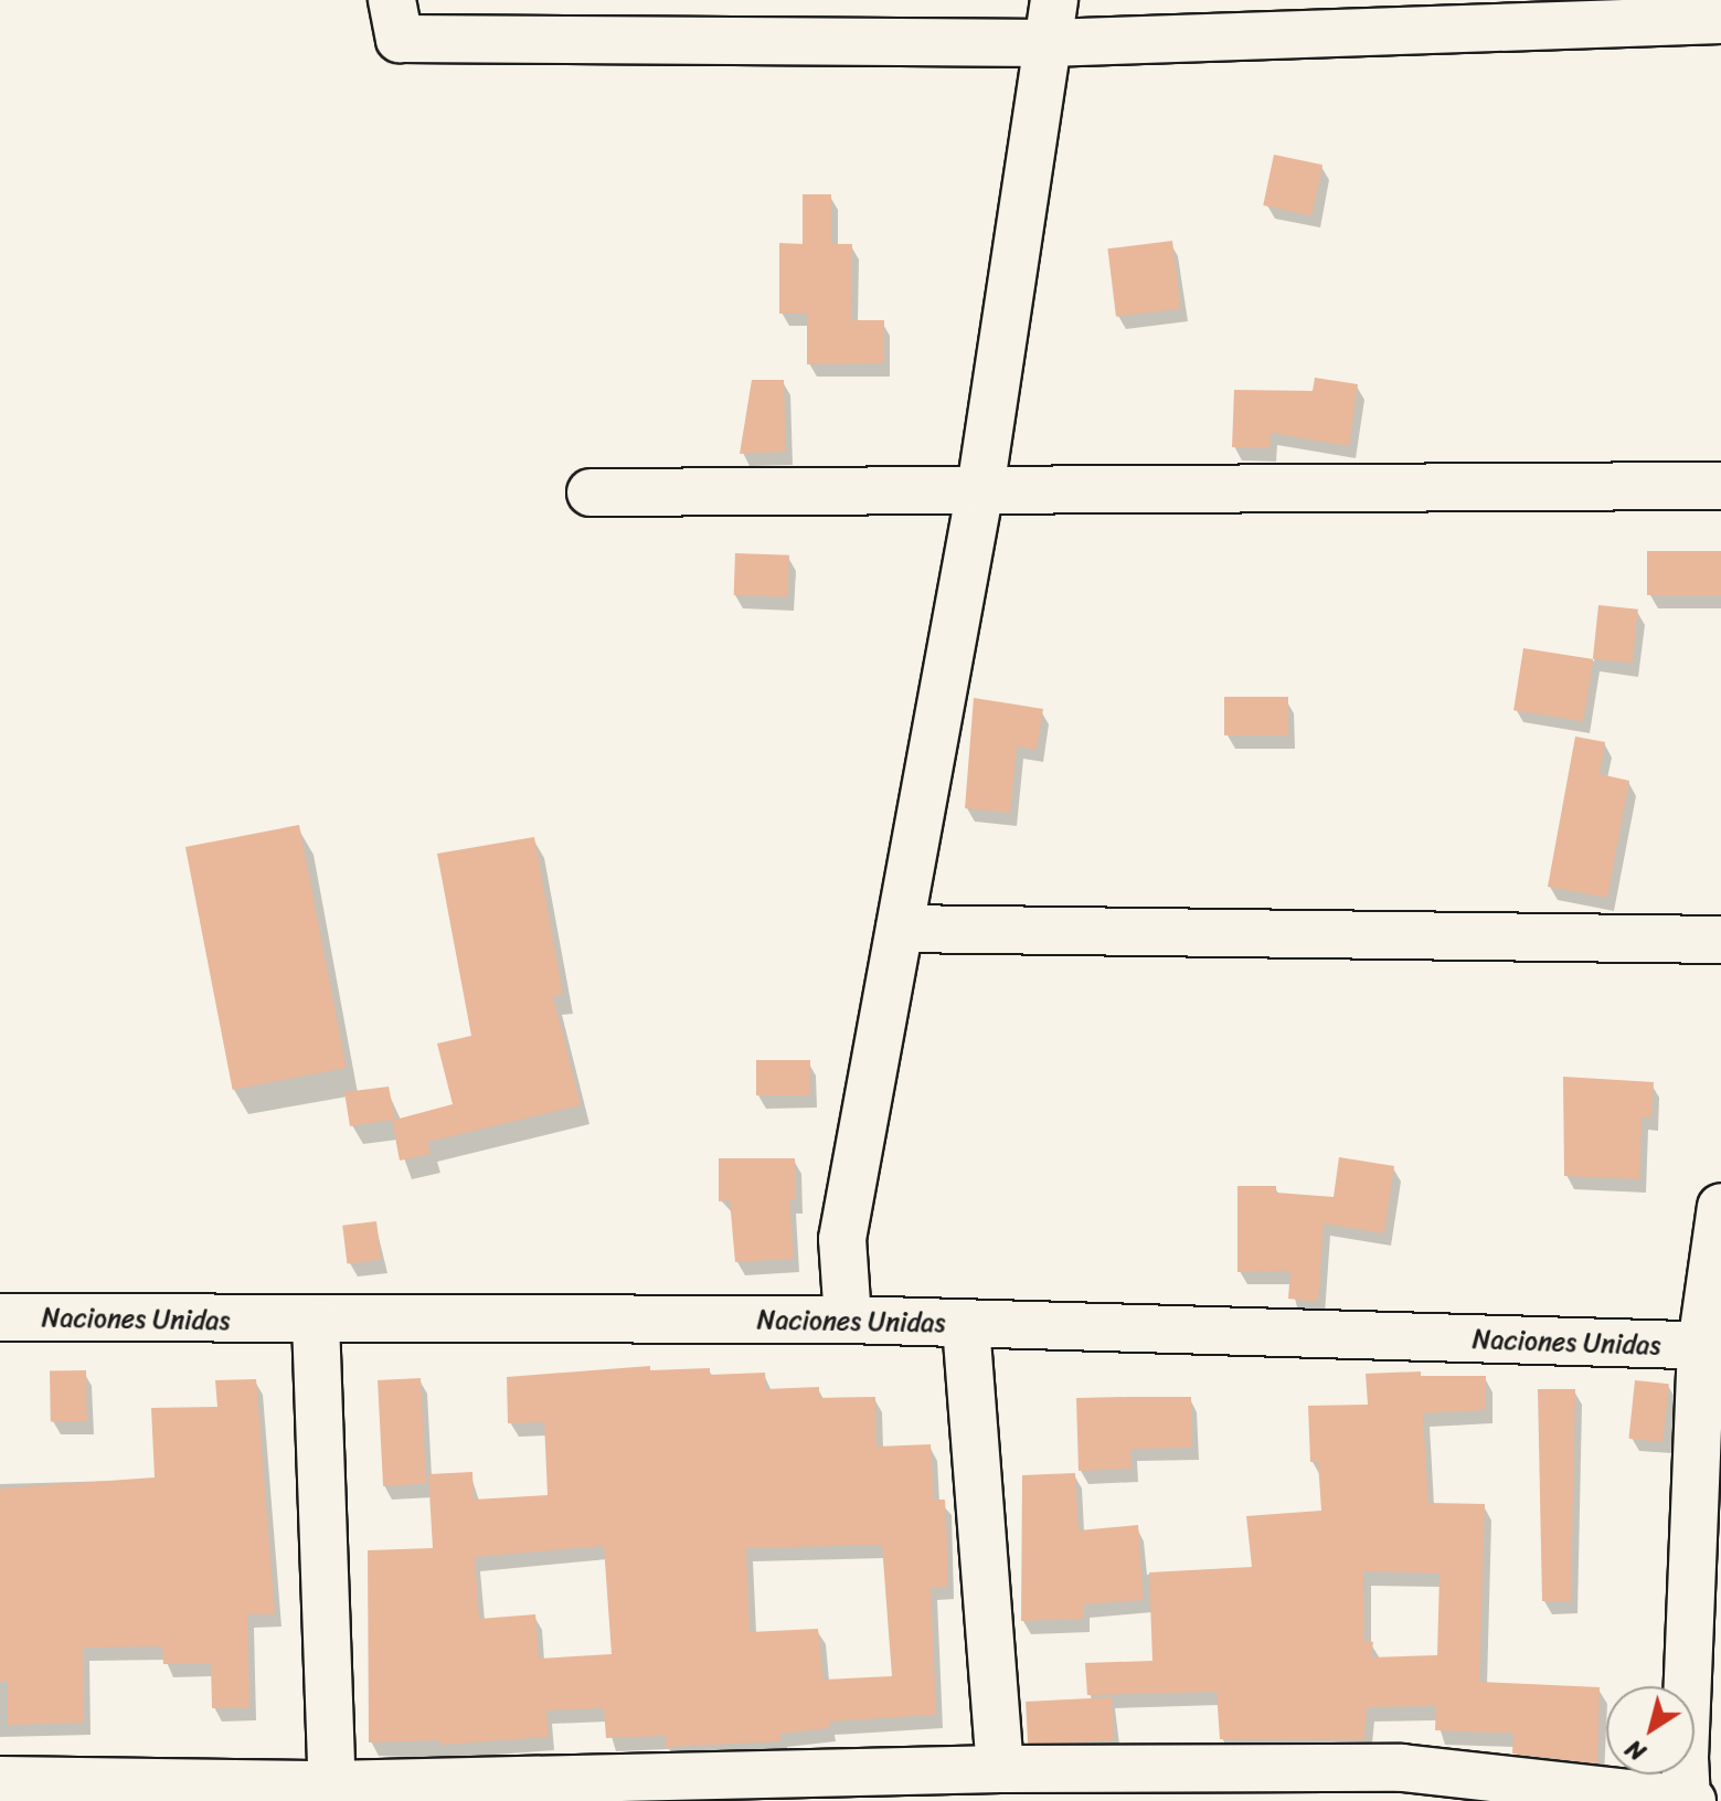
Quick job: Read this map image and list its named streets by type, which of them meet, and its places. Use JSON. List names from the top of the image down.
{
  "streets": {
    "street": ["Naciones Unidas"]
  },
  "north": "bottom left"
}
